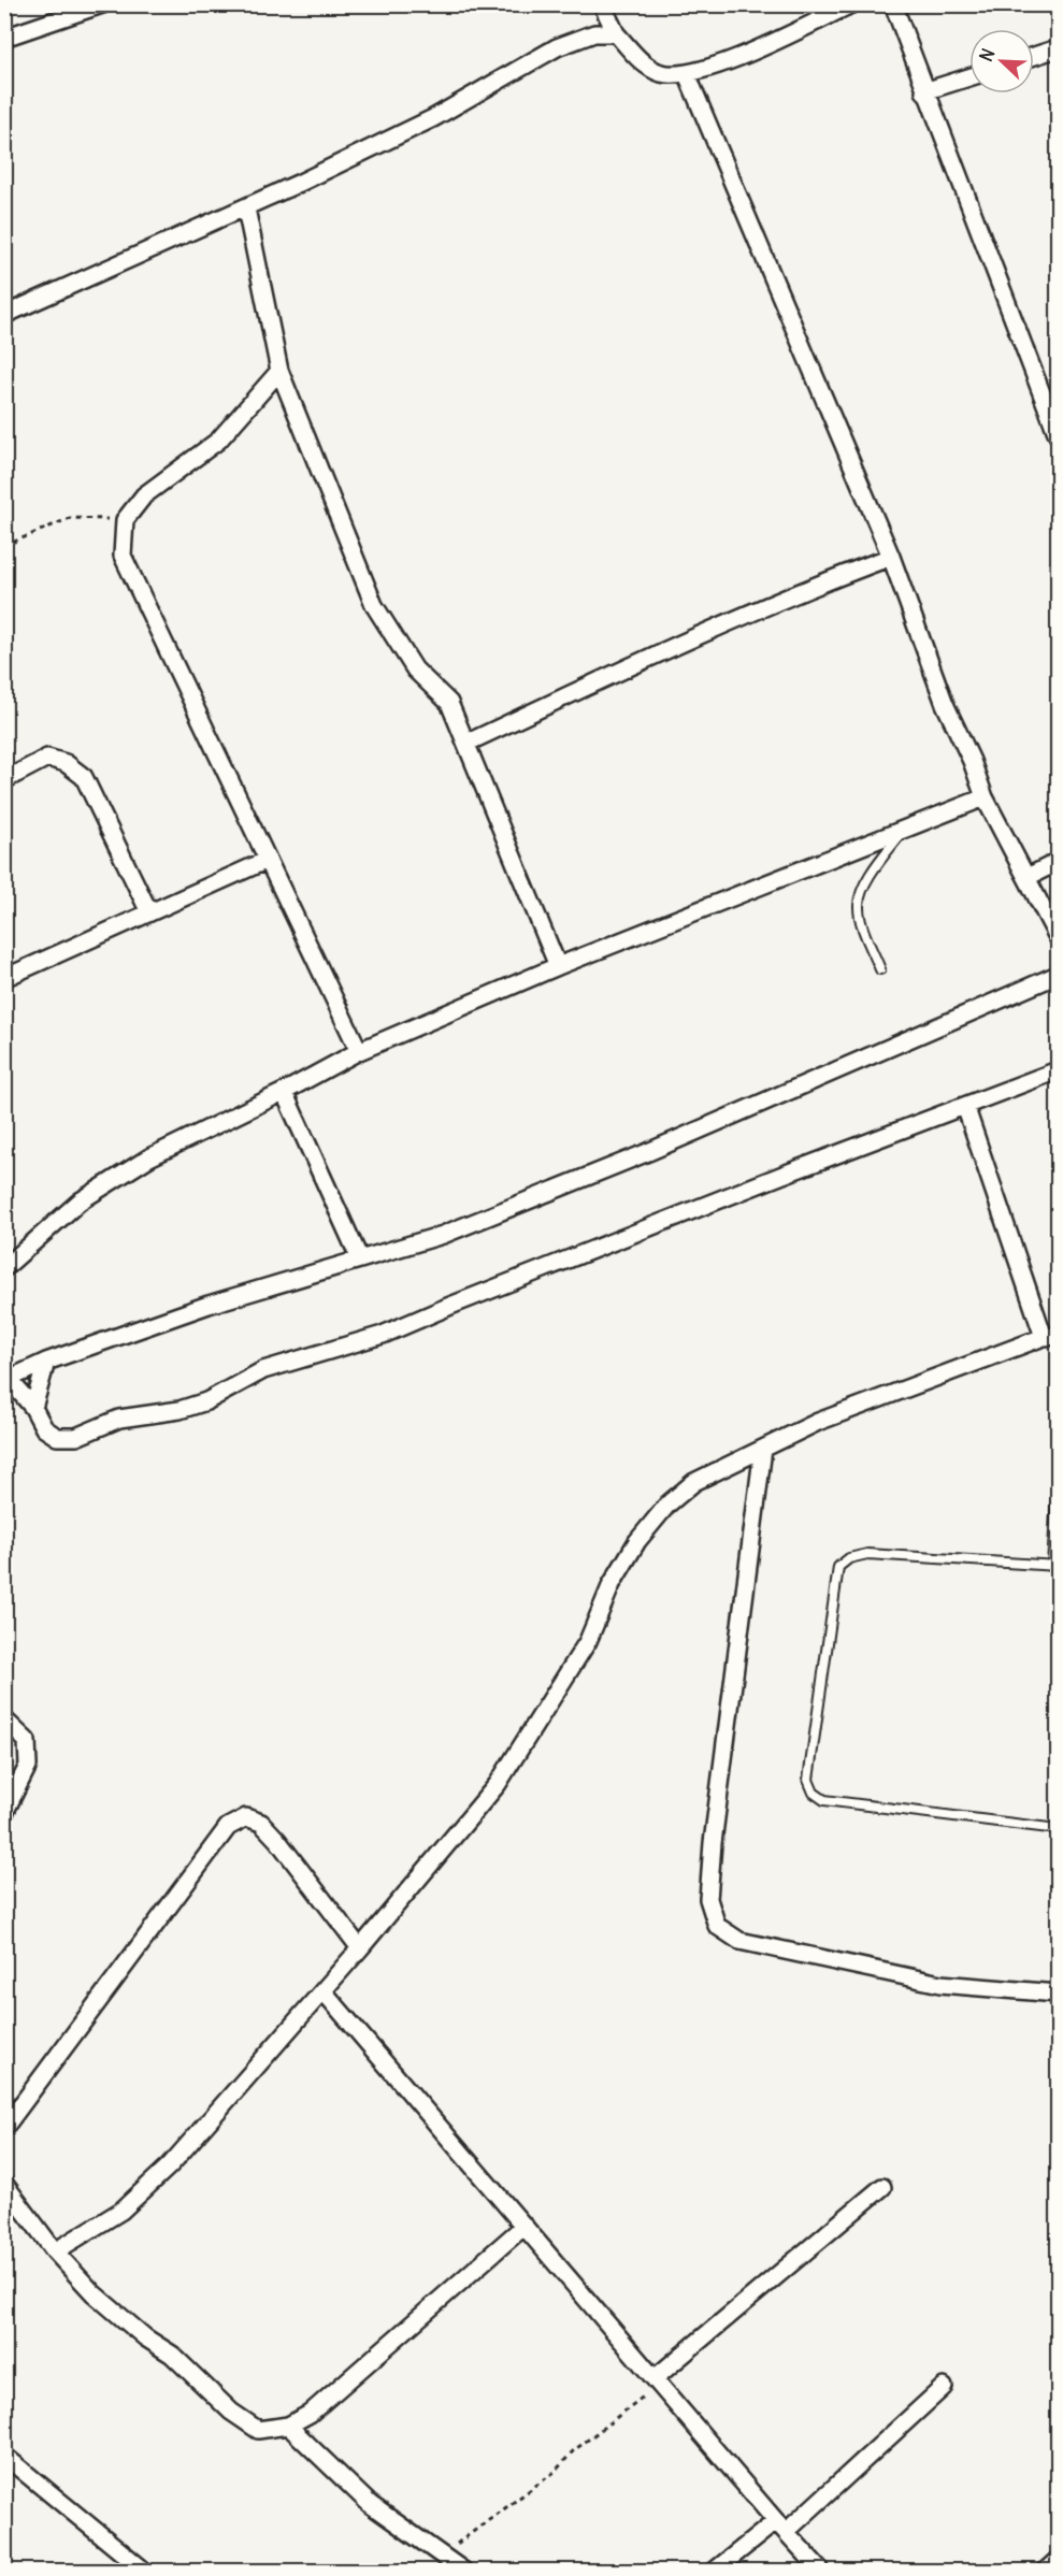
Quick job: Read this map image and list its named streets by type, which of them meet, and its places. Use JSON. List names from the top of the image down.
{
  "north": "top left"
}
